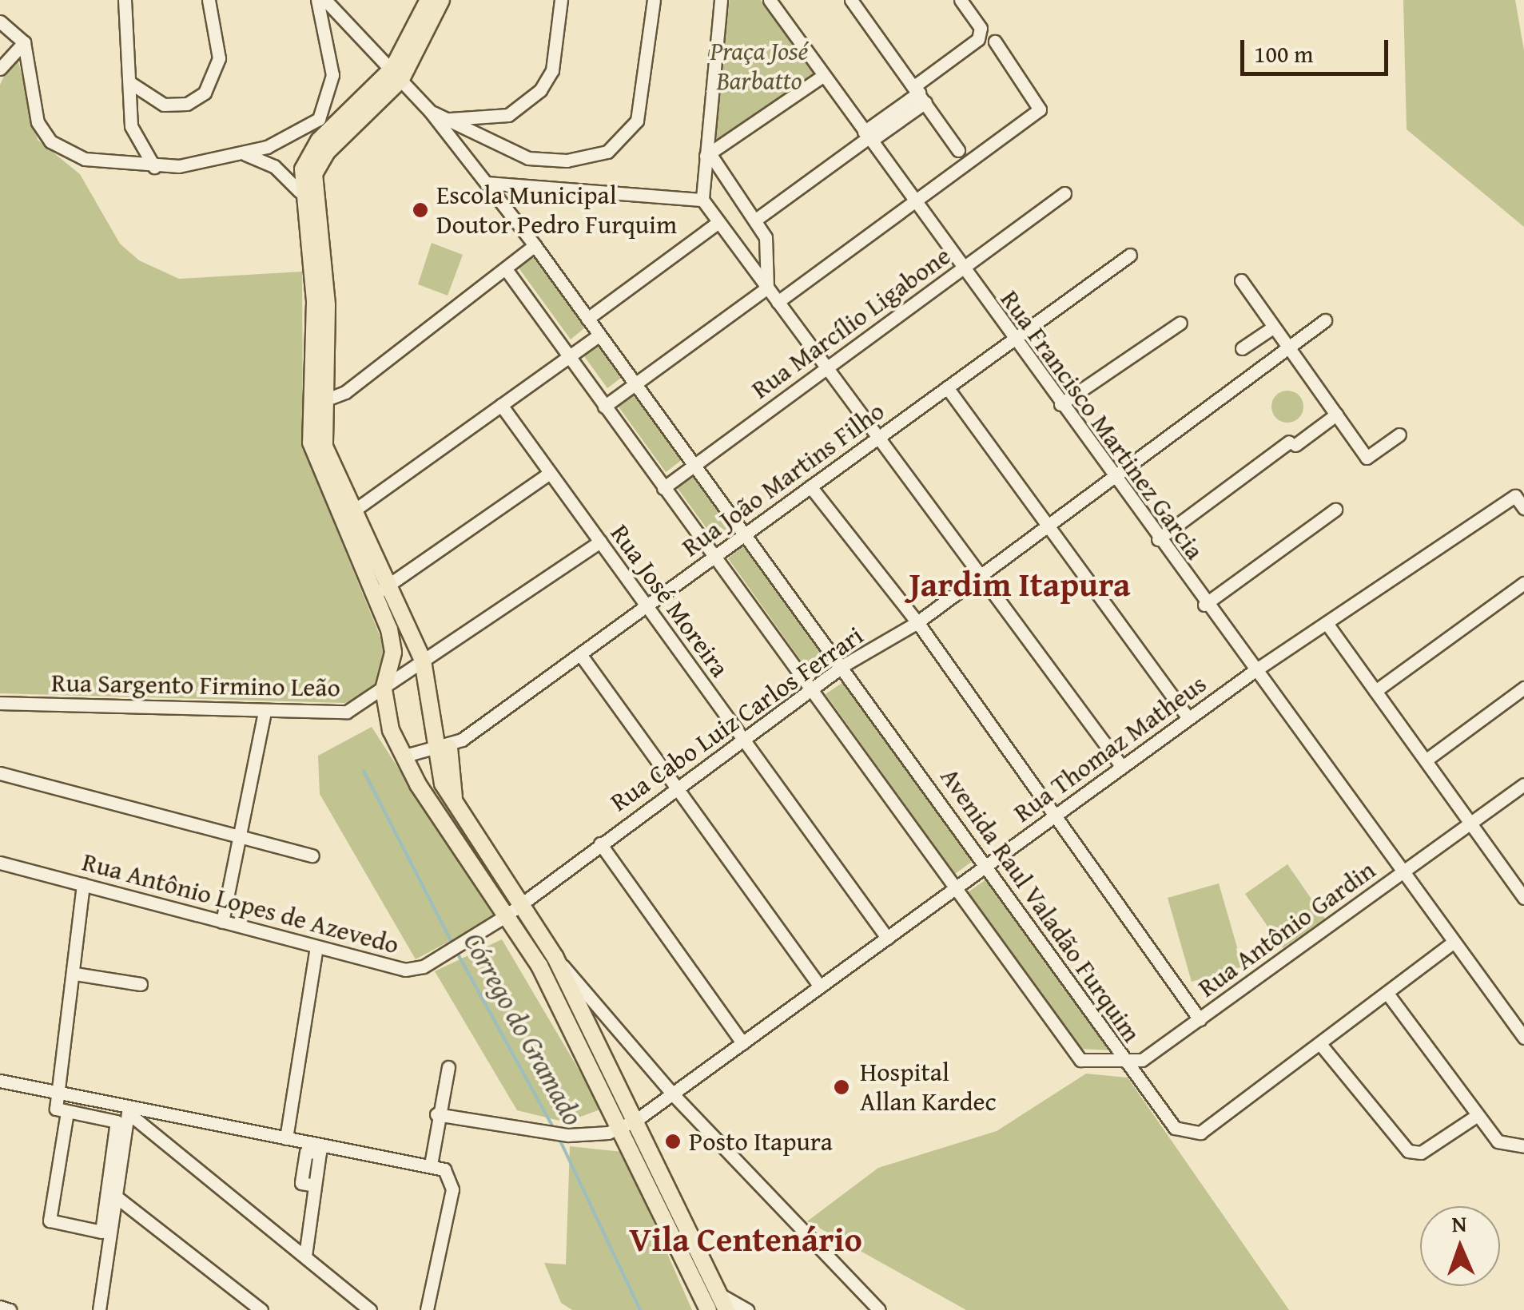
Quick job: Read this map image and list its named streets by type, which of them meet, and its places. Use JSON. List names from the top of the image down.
{
  "streets": {
    "street": [
      "Rua Marcílio Ligabone",
      "Rua Francisco Martinez Garcia",
      "Rua João Martins Filho",
      "Rua José Moreira",
      "Rua Sargento Firmino Leão",
      "Rua Cabo Luiz Carlos Ferrari",
      "Rua Thomaz Matheus",
      "Rua Antônio Lopes de Azevedo",
      "Avenida Raul Valadão Furquim",
      "Rua Antônio Gardin"
    ]
  },
  "crossings": [
    ["Rua Marcílio Ligabone", "Rua Francisco Martinez Garcia"],
    ["Rua Marcílio Ligabone", "Avenida Raul Valadão Furquim"],
    ["Rua Francisco Martinez Garcia", "Rua João Martins Filho"],
    ["Rua Francisco Martinez Garcia", "Rua Cabo Luiz Carlos Ferrari"],
    ["Rua Francisco Martinez Garcia", "Rua Thomaz Matheus"],
    ["Rua Francisco Martinez Garcia", "Rua Antônio Gardin"],
    ["Rua João Martins Filho", "Rua José Moreira"],
    ["Rua João Martins Filho", "Avenida Raul Valadão Furquim"],
    ["Rua José Moreira", "Rua Sargento Firmino Leão"],
    ["Rua José Moreira", "Rua Cabo Luiz Carlos Ferrari"],
    ["Rua José Moreira", "Rua Thomaz Matheus"],
    ["Rua Cabo Luiz Carlos Ferrari", "Rua Antônio Lopes de Azevedo"],
    ["Rua Cabo Luiz Carlos Ferrari", "Avenida Raul Valadão Furquim"],
    ["Rua Thomaz Matheus", "Avenida Raul Valadão Furquim"],
    ["Avenida Raul Valadão Furquim", "Rua Antônio Gardin"]
  ],
  "districts": ["Jardim Itapura", "Vila Centenário"],
  "water": ["Córrego do Gramado"],
  "parks": ["Praça José Barbatto"],
  "places": ["Escola Municipal Doutor Pedro Furquim", "Hospital Allan Kardec", "Posto Itapura"],
  "scale_bar": "100 m",
  "north": "top"
}
